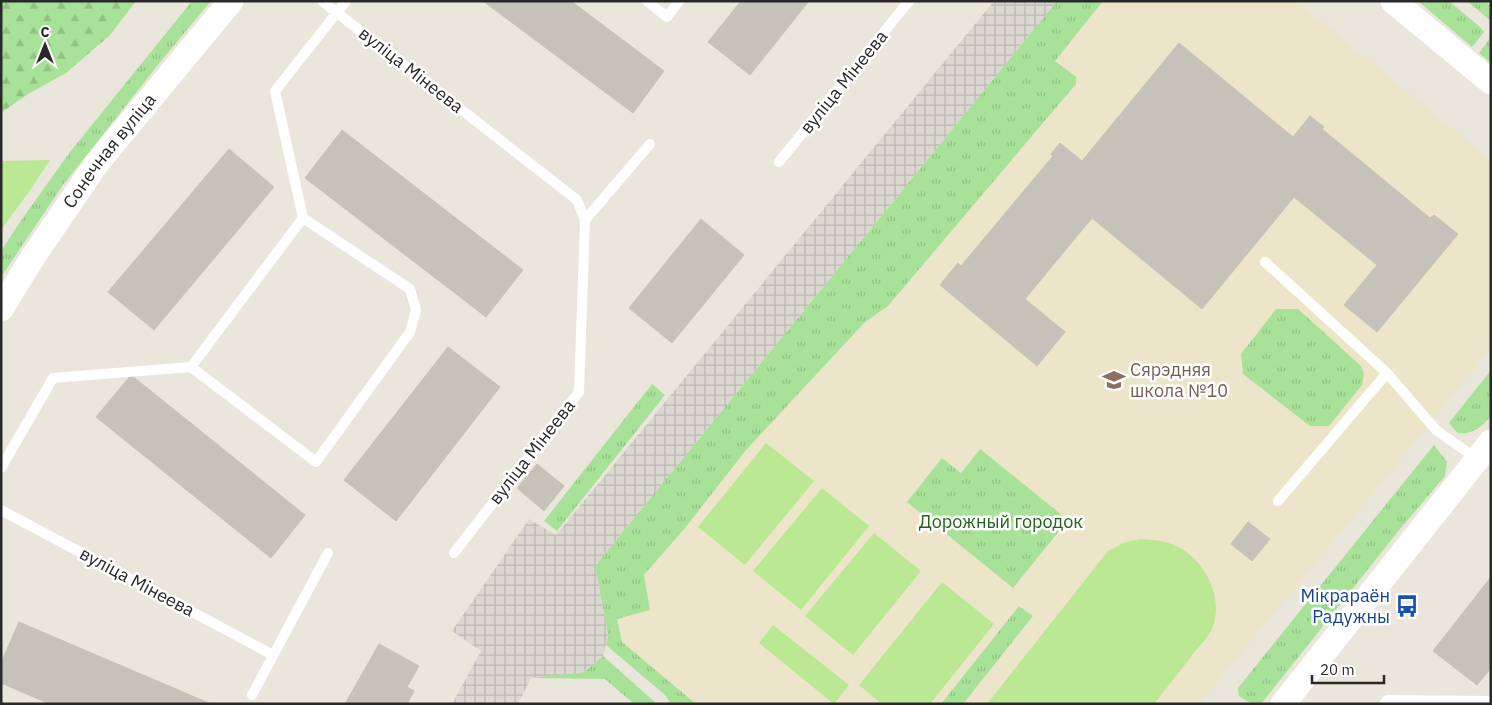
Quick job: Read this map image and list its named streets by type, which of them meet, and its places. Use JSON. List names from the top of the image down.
{
  "streets": {
    "street": ["Сонечная вуліца"],
    "lane": ["вуліца Мінеева"]
  },
  "parks": ["Дорожный городок"],
  "places": {
    "school or university": ["Сярэдняя школа №10"],
    "bus stop": ["Мікрараён Радужны"]
  },
  "scale_bar": "20 m",
  "north": "top"
}
